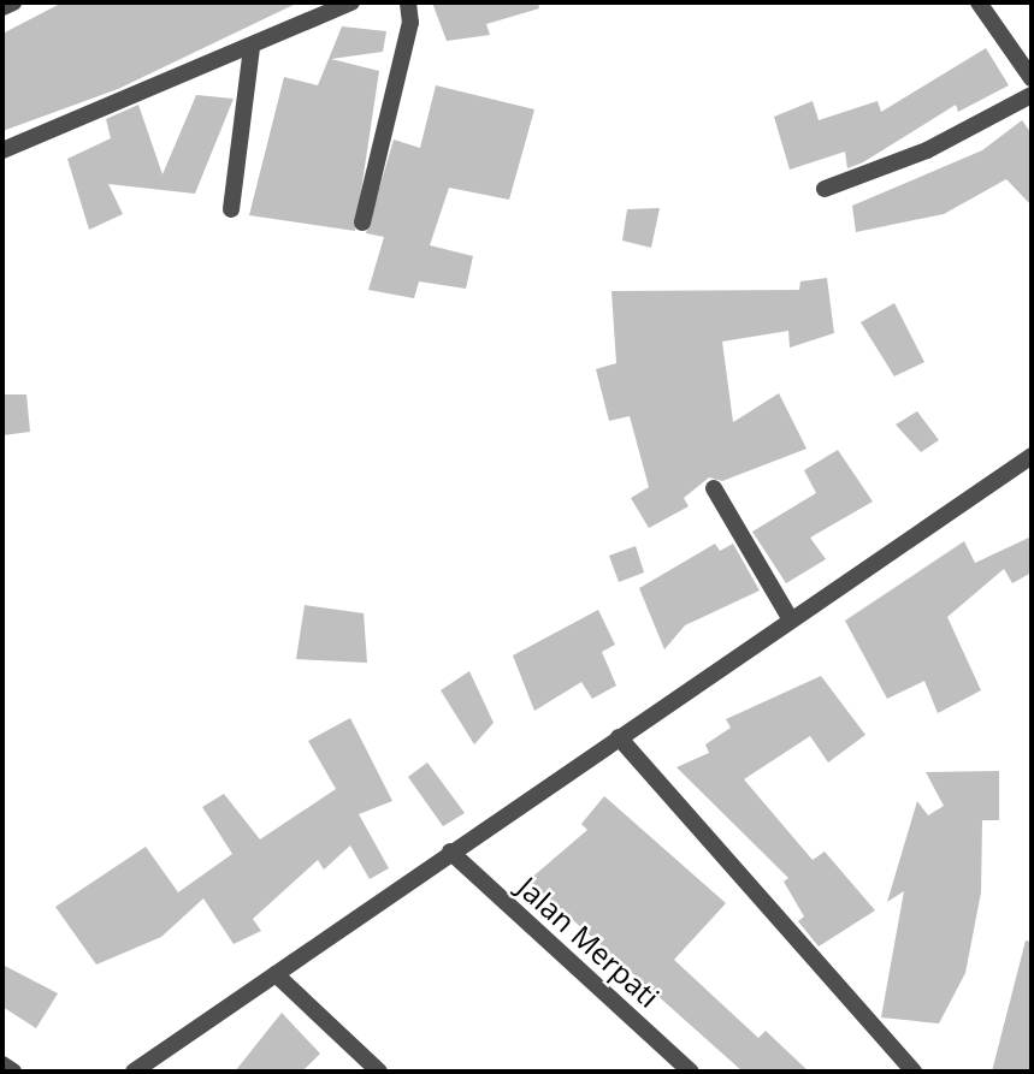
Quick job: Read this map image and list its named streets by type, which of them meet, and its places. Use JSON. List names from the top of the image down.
{
  "streets": {
    "street": ["Jalan Merpati"]
  }
}
